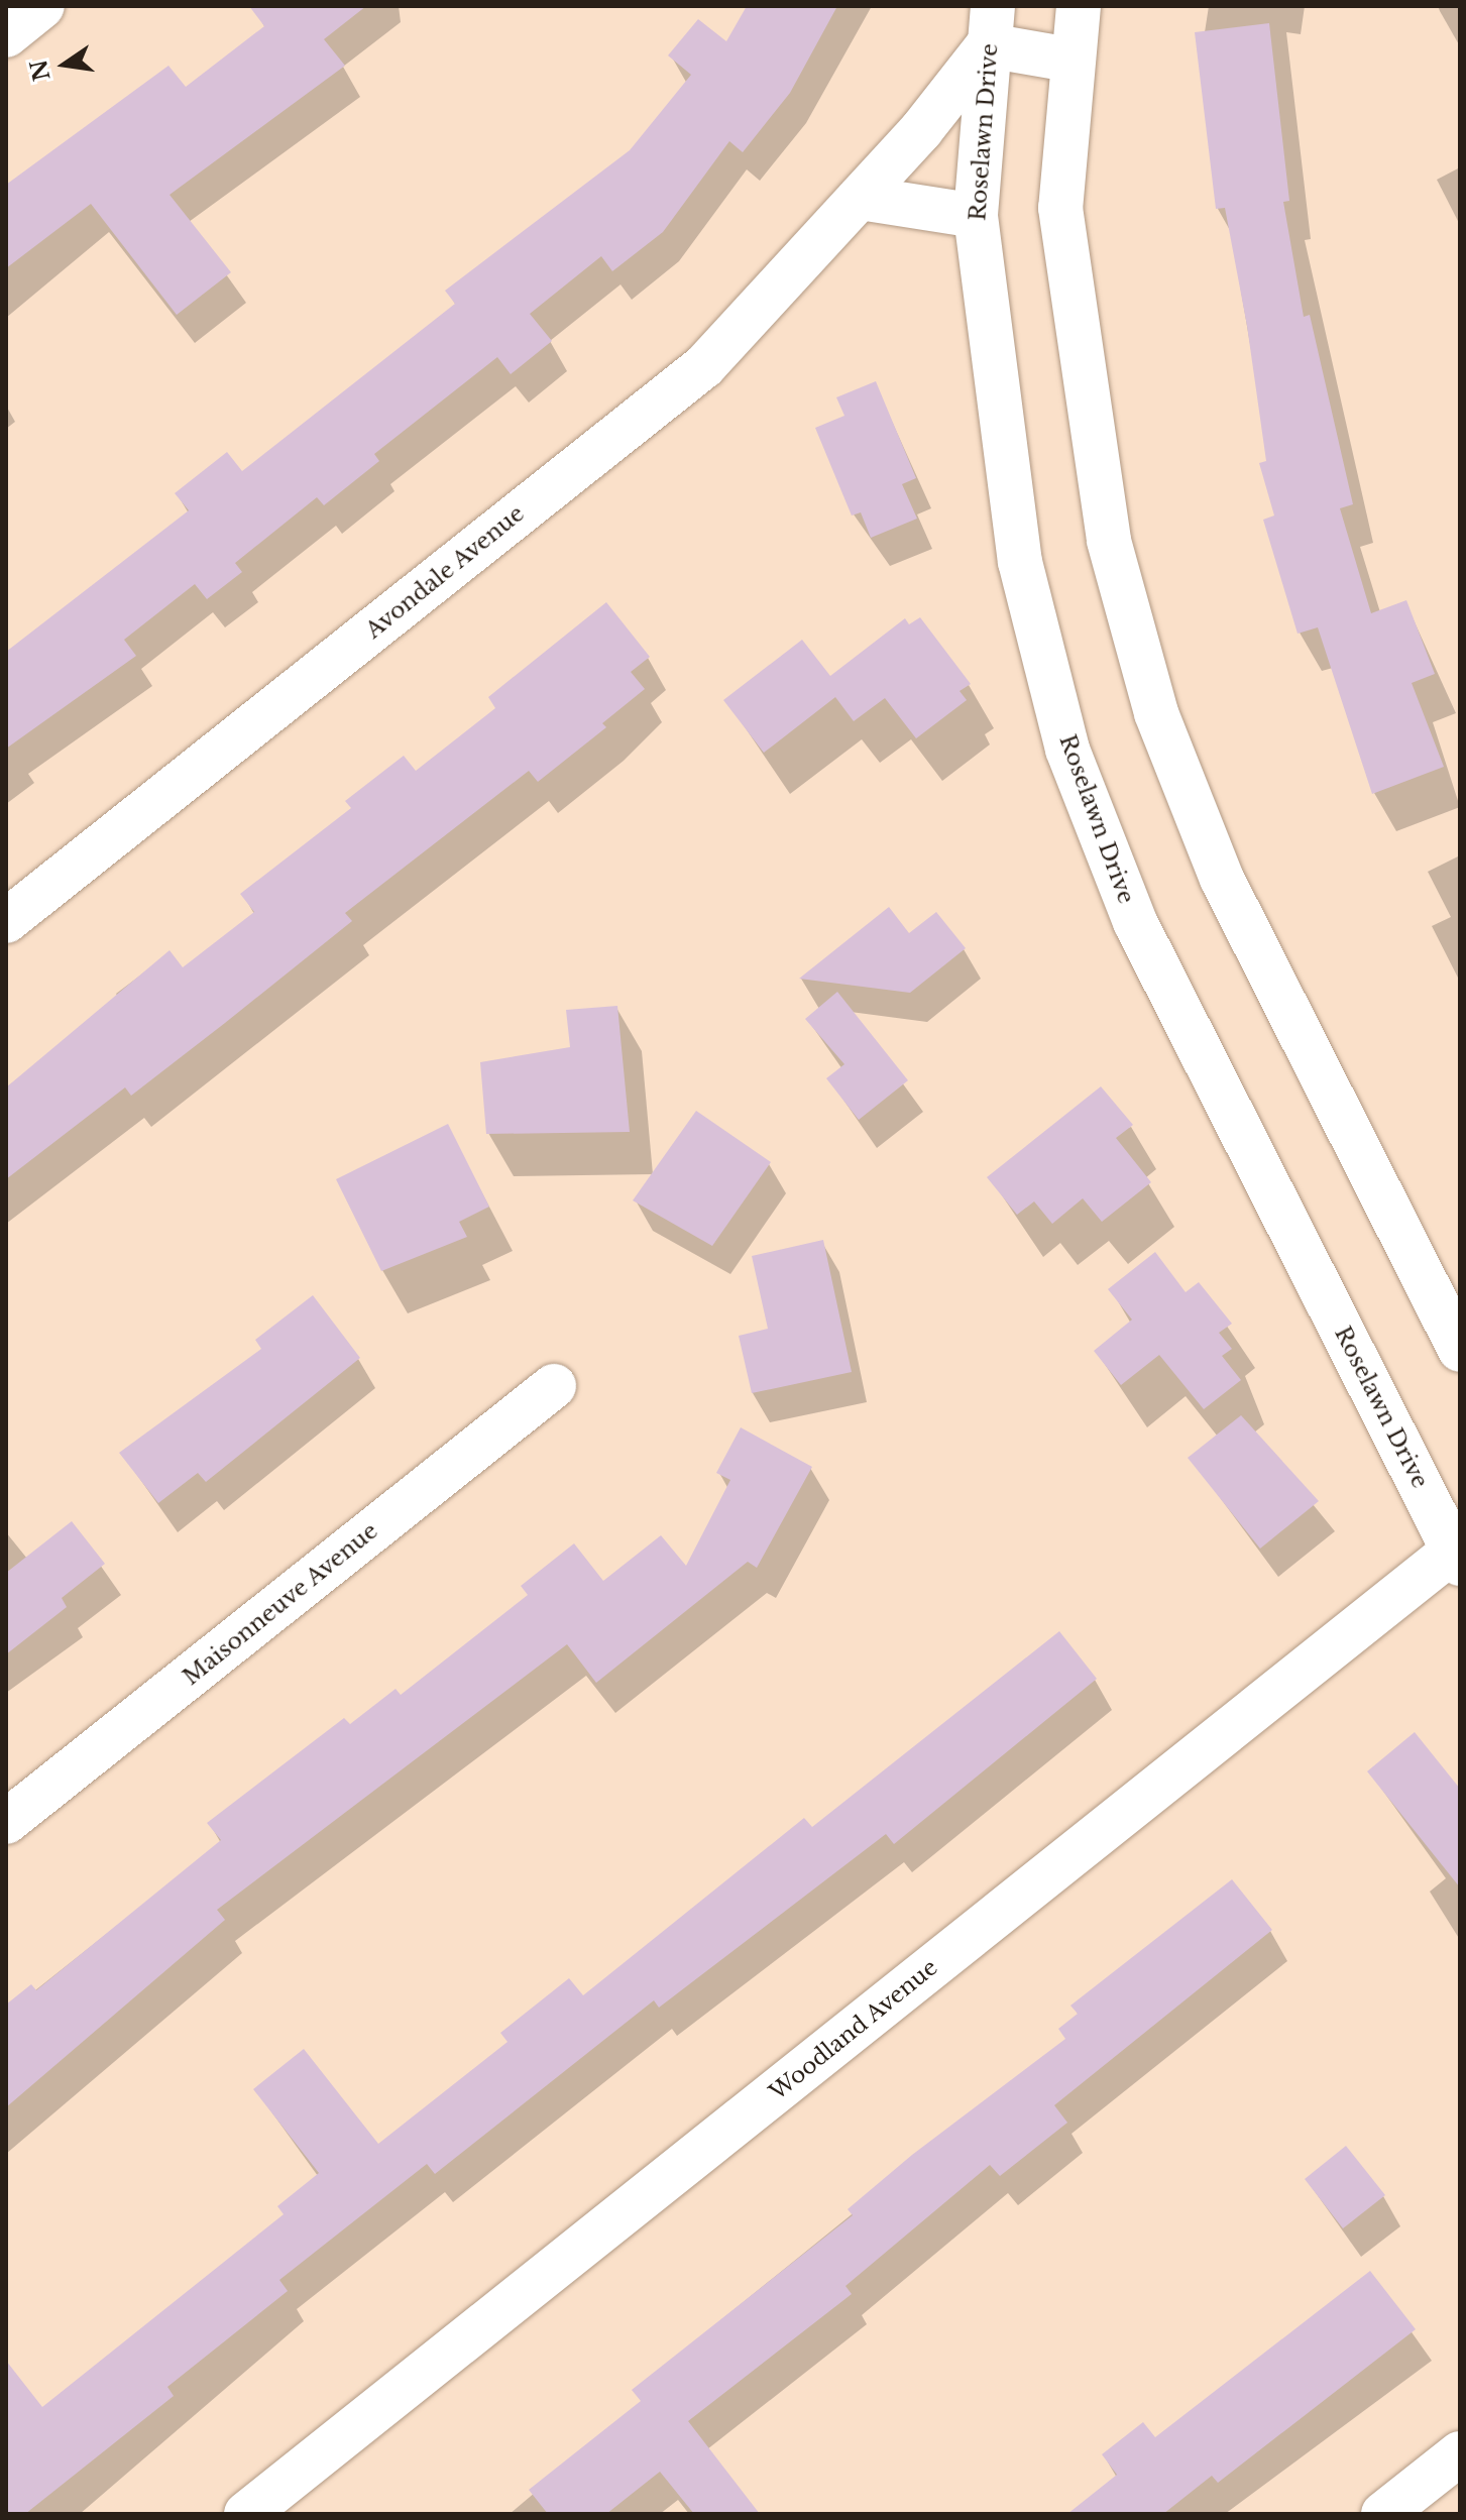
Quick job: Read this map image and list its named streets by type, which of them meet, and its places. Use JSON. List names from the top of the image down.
{
  "streets": {
    "street": [
      "Roselawn Drive",
      "Avondale Avenue",
      "Maisonneuve Avenue",
      "Woodland Avenue"
    ]
  },
  "crossings": [
    ["Roselawn Drive", "Avondale Avenue"],
    ["Roselawn Drive", "Woodland Avenue"]
  ],
  "north": "left"
}
